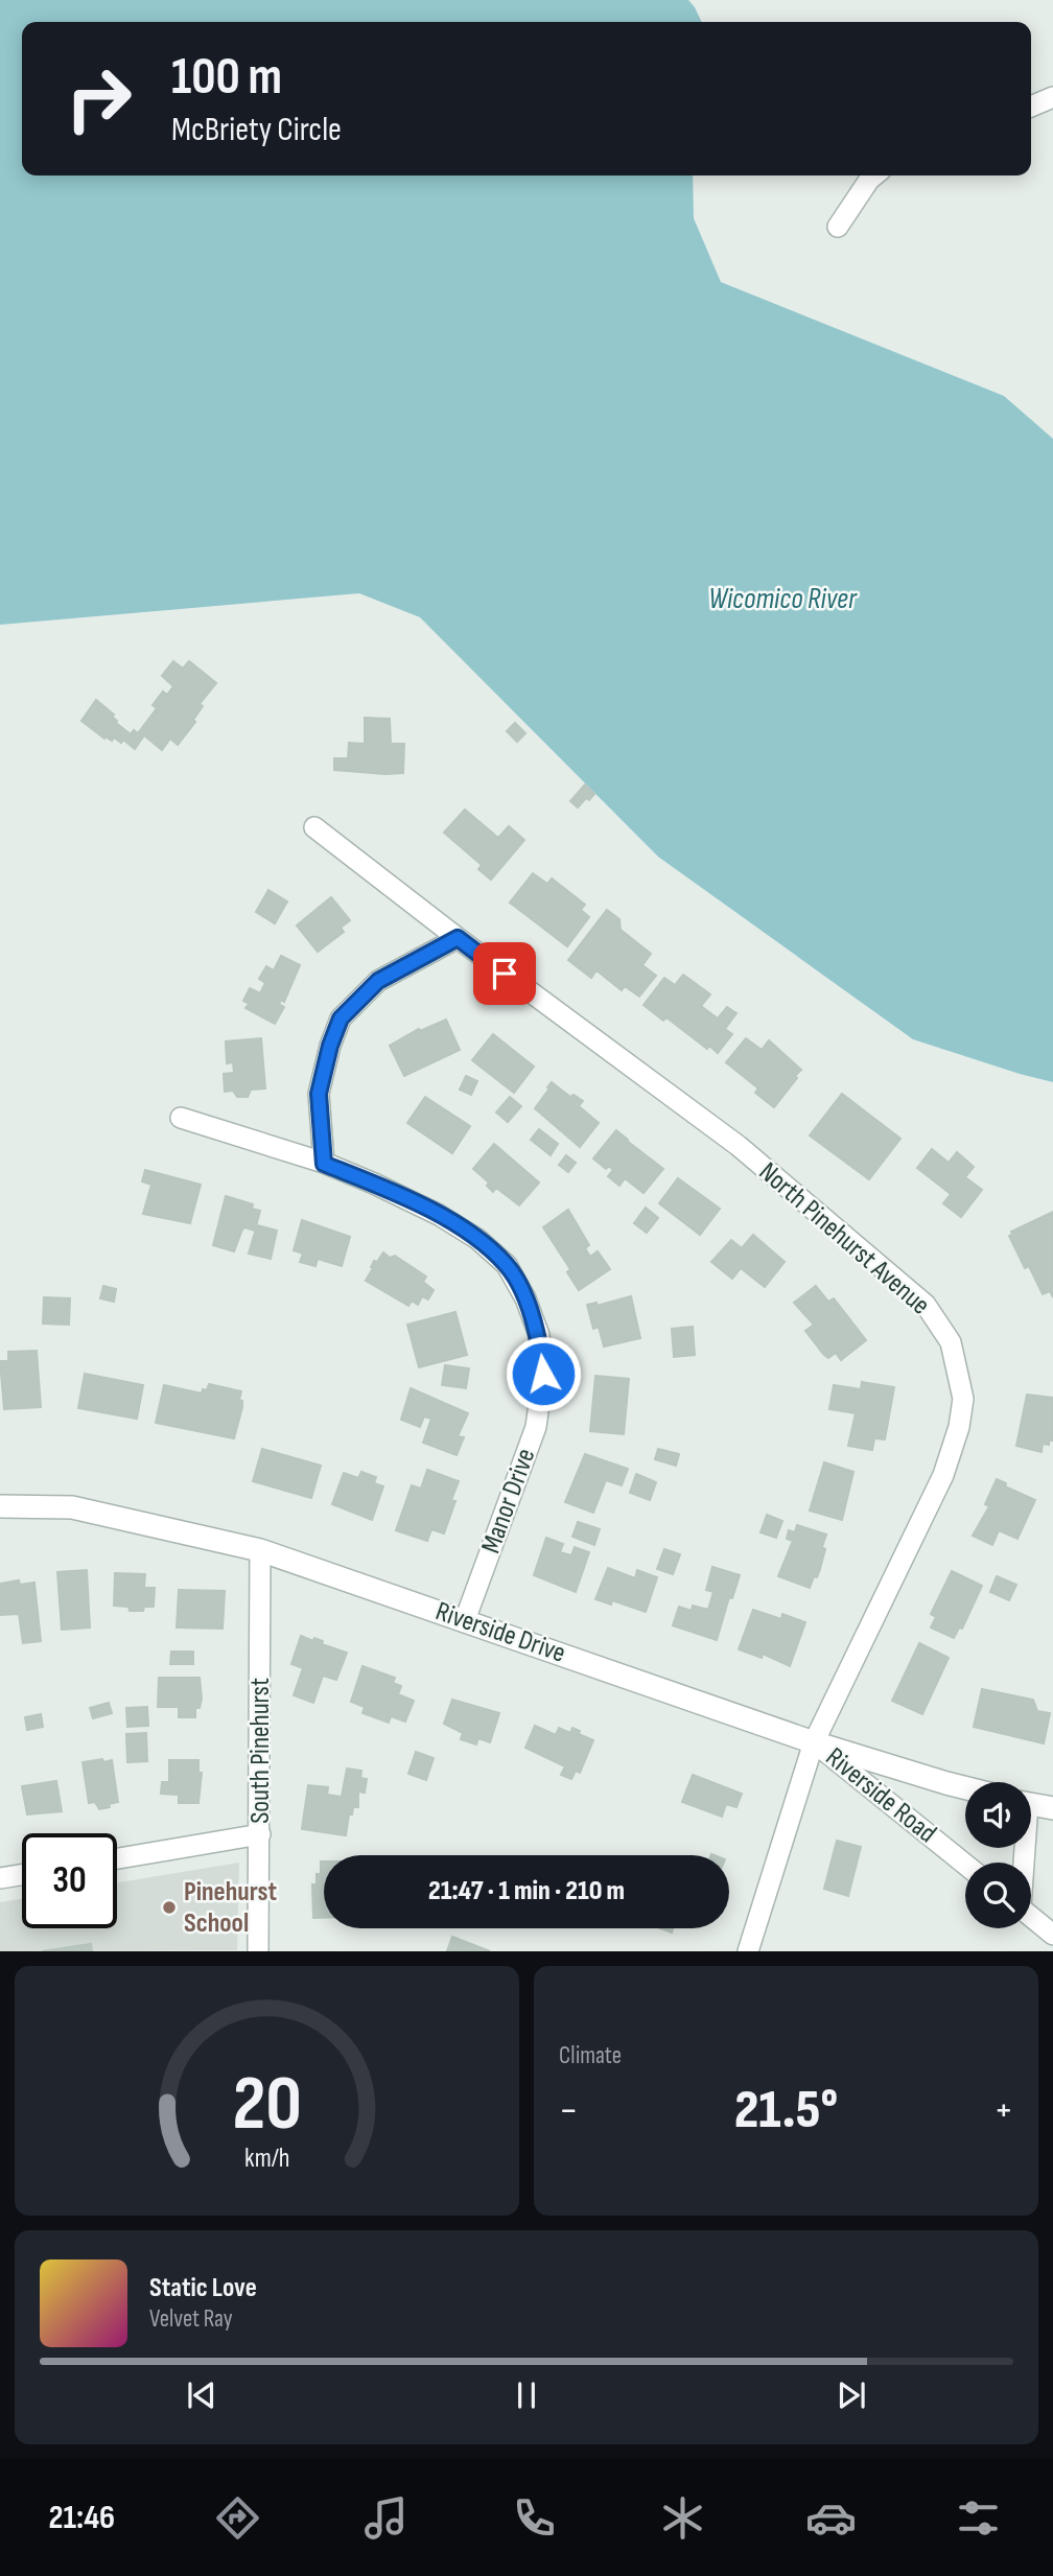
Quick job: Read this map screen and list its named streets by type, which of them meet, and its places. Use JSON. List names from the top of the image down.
{
  "streets": {
    "street": [
      "North Pinehurst Avenue",
      "Manor Drive",
      "Riverside Drive",
      "South Pinehurst",
      "Riverside Road"
    ]
  },
  "crossings": [
    ["North Pinehurst Avenue", "Riverside Drive"],
    ["North Pinehurst Avenue", "Riverside Road"],
    ["Manor Drive", "Riverside Drive"],
    ["Riverside Drive", "South Pinehurst"],
    ["Riverside Drive", "Riverside Road"]
  ],
  "water": ["Wicomico River"],
  "places": ["Pinehurst School"],
  "page": {
    "turn": ["100 m", "McBriety Circle"],
    "limit": "30",
    "trip": "21:47 · 1 min · 210 m",
    "tile": "Climate",
    "heat": ["−", "21.5°", "+"],
    "song": ["Static Love", "Velvet Ray"],
    "tabs": "21:46",
    "gauge": ["20", "km/h"]
  }
}
